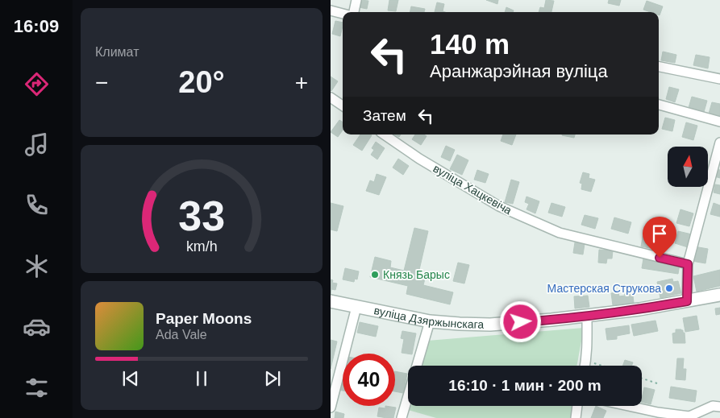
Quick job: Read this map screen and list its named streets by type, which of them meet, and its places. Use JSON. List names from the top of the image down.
{
  "streets": {
    "street": ["вуліца Хацкевіча", "вуліца Дзяржынскага"]
  },
  "places": ["Князь Барыс", "Мастерская Струкова"],
  "north": "top",
  "page": {
    "tabs": "16:09",
    "tile": "Климат",
    "turn": ["140 m", "Аранжарэйная вуліца"],
    "heat": ["−", "20°", "+"],
    "then": "Затем",
    "song": ["Paper Moons", "Ada Vale"],
    "limit": "40",
    "trip": "16:10 · 1 мин · 200 m",
    "gauge": ["33", "km/h"]
  }
}
